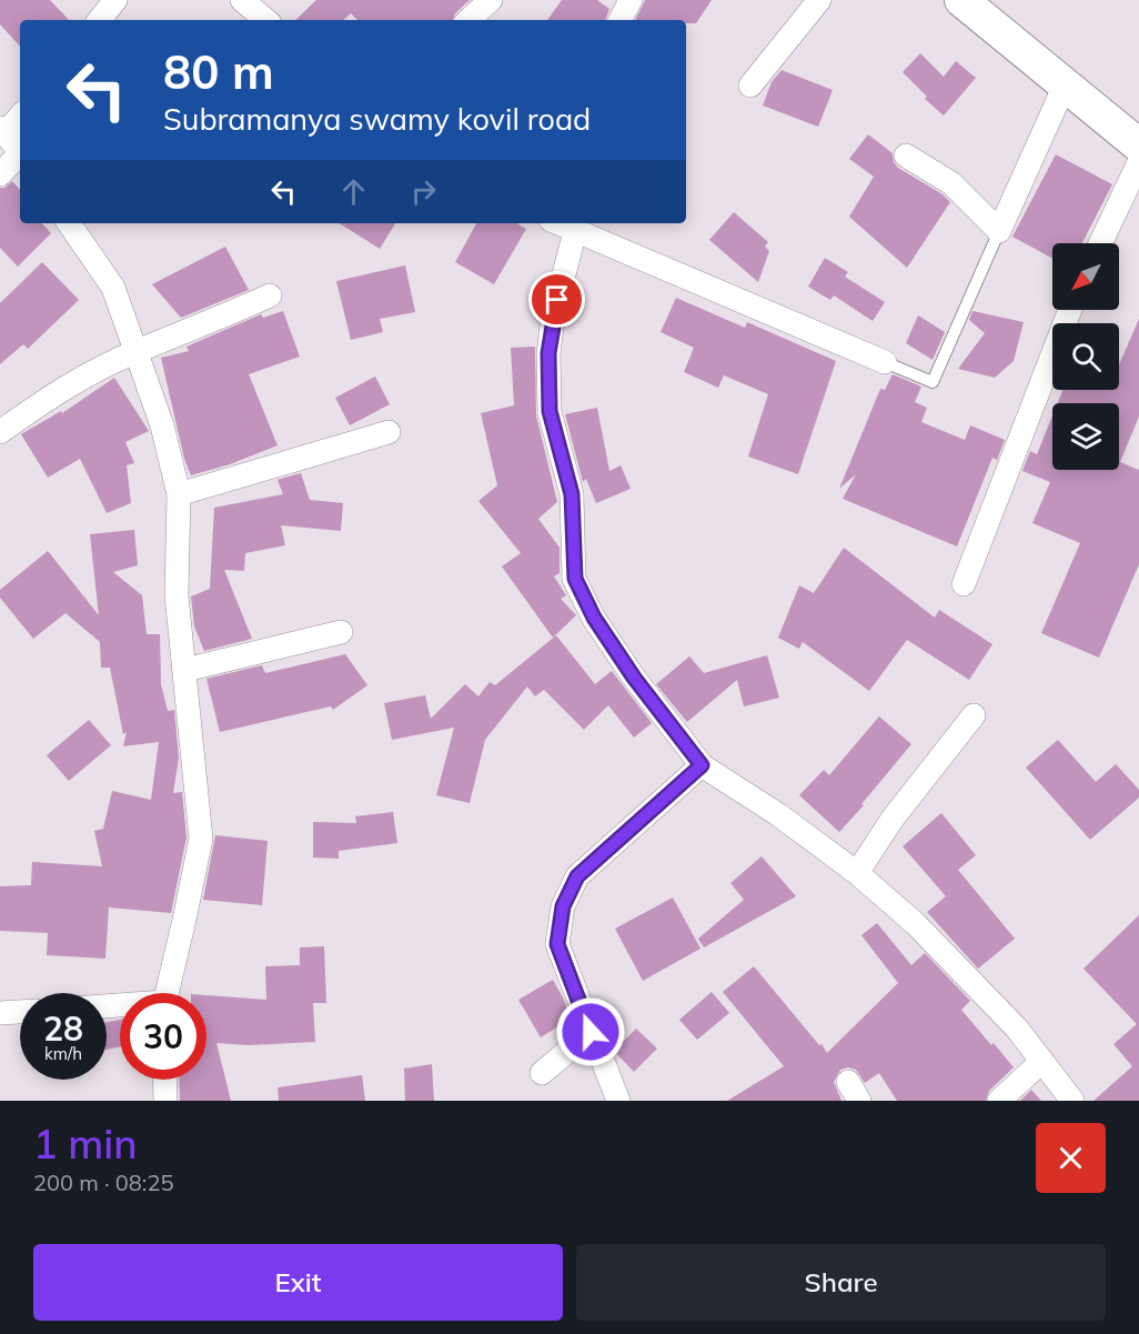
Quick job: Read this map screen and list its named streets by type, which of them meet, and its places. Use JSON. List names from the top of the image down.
{
  "north": "bottom left",
  "page": {
    "turn": ["80 m", "Subramanya swamy kovil road"],
    "speed": "28 km/h",
    "limit": "30",
    "heading": ["1 min", "200 m · 08:25"],
    "buttons": ["Exit", "Share"]
  }
}
